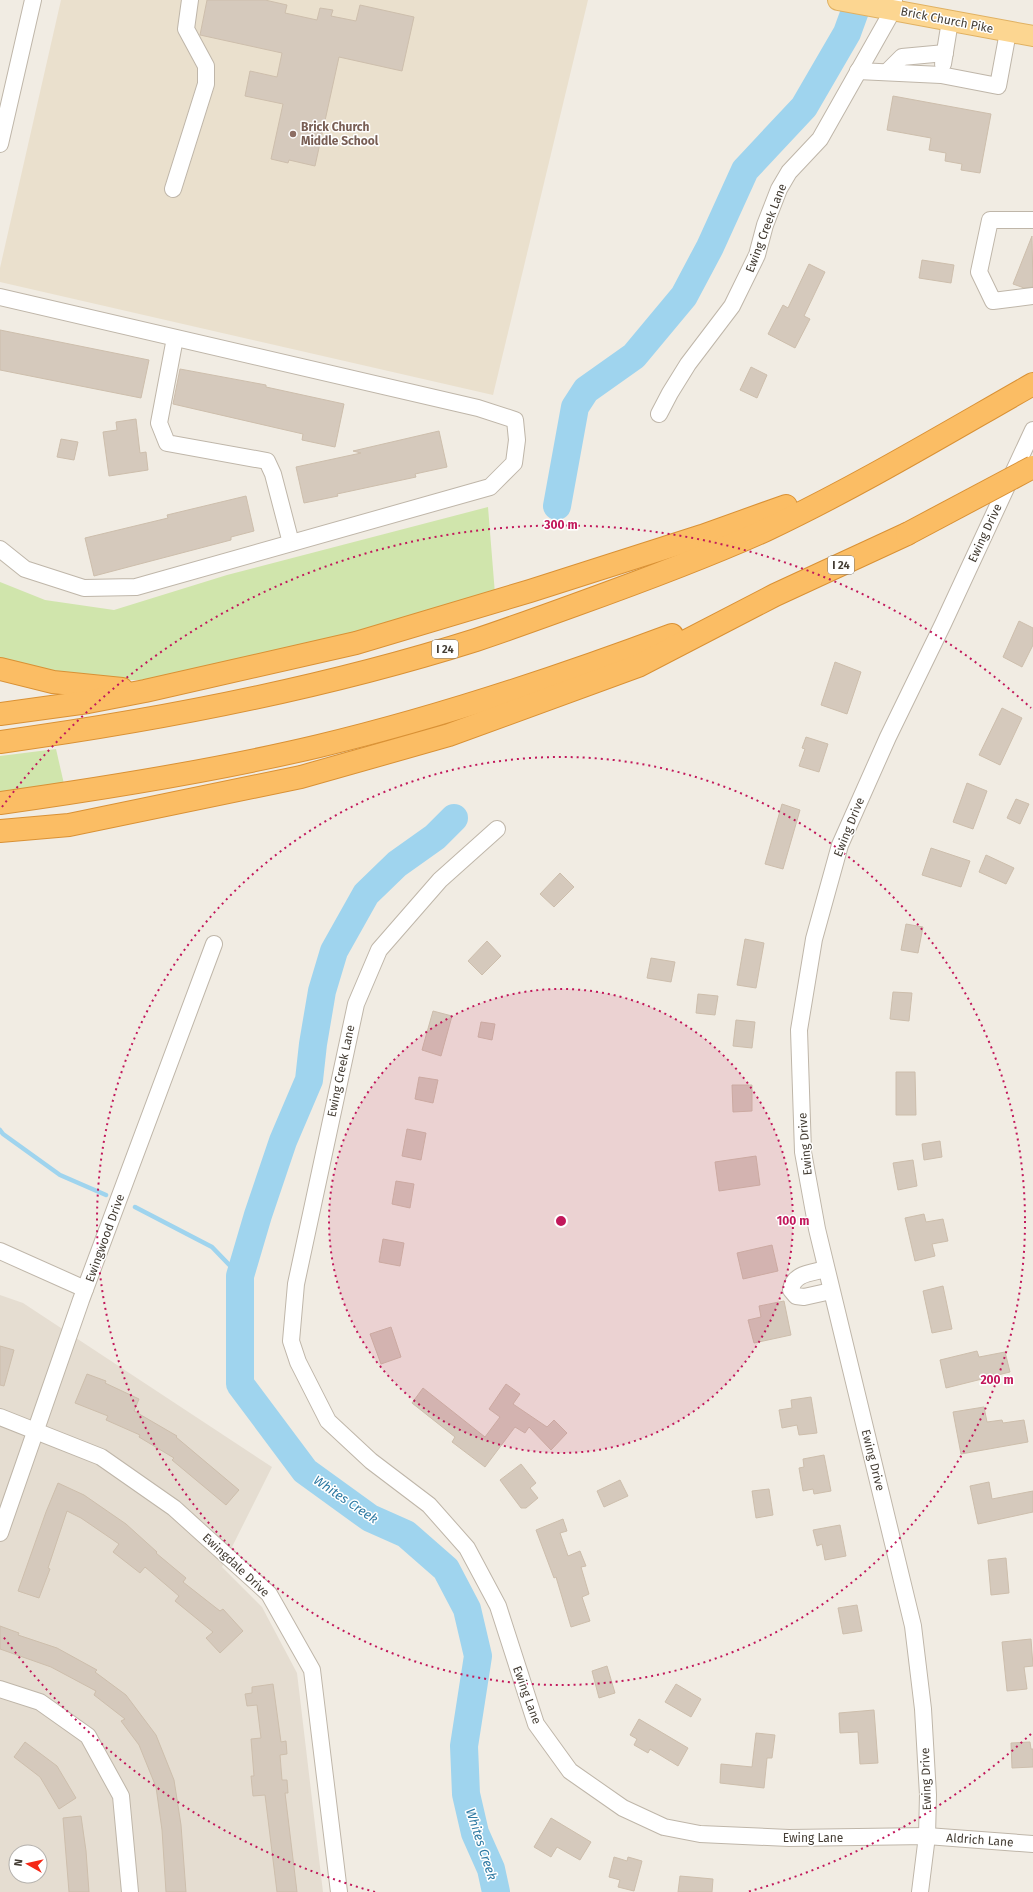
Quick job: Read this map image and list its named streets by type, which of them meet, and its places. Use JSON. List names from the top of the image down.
{
  "streets": {
    "highway": ["I 24"],
    "main road": ["Brick Church Pike"],
    "street": [
      "Ewing Creek Lane",
      "Ewing Drive",
      "Ewingwood Drive",
      "Ewingdale Drive",
      "Ewing Lane",
      "Aldrich Lane"
    ]
  },
  "crossings": [
    ["Brick Church Pike", "Ewing Creek Lane"],
    ["Ewing Creek Lane", "Ewing Lane"],
    ["Ewing Drive", "Ewing Lane"],
    ["Ewing Drive", "Aldrich Lane"],
    ["Ewingwood Drive", "Ewingdale Drive"],
    ["Ewing Lane", "Aldrich Lane"]
  ],
  "water": ["Whites Creek"],
  "places": ["Brick Church Middle School"],
  "north": "left",
  "rings": ["300 m", "100 m", "200 m"]
}
